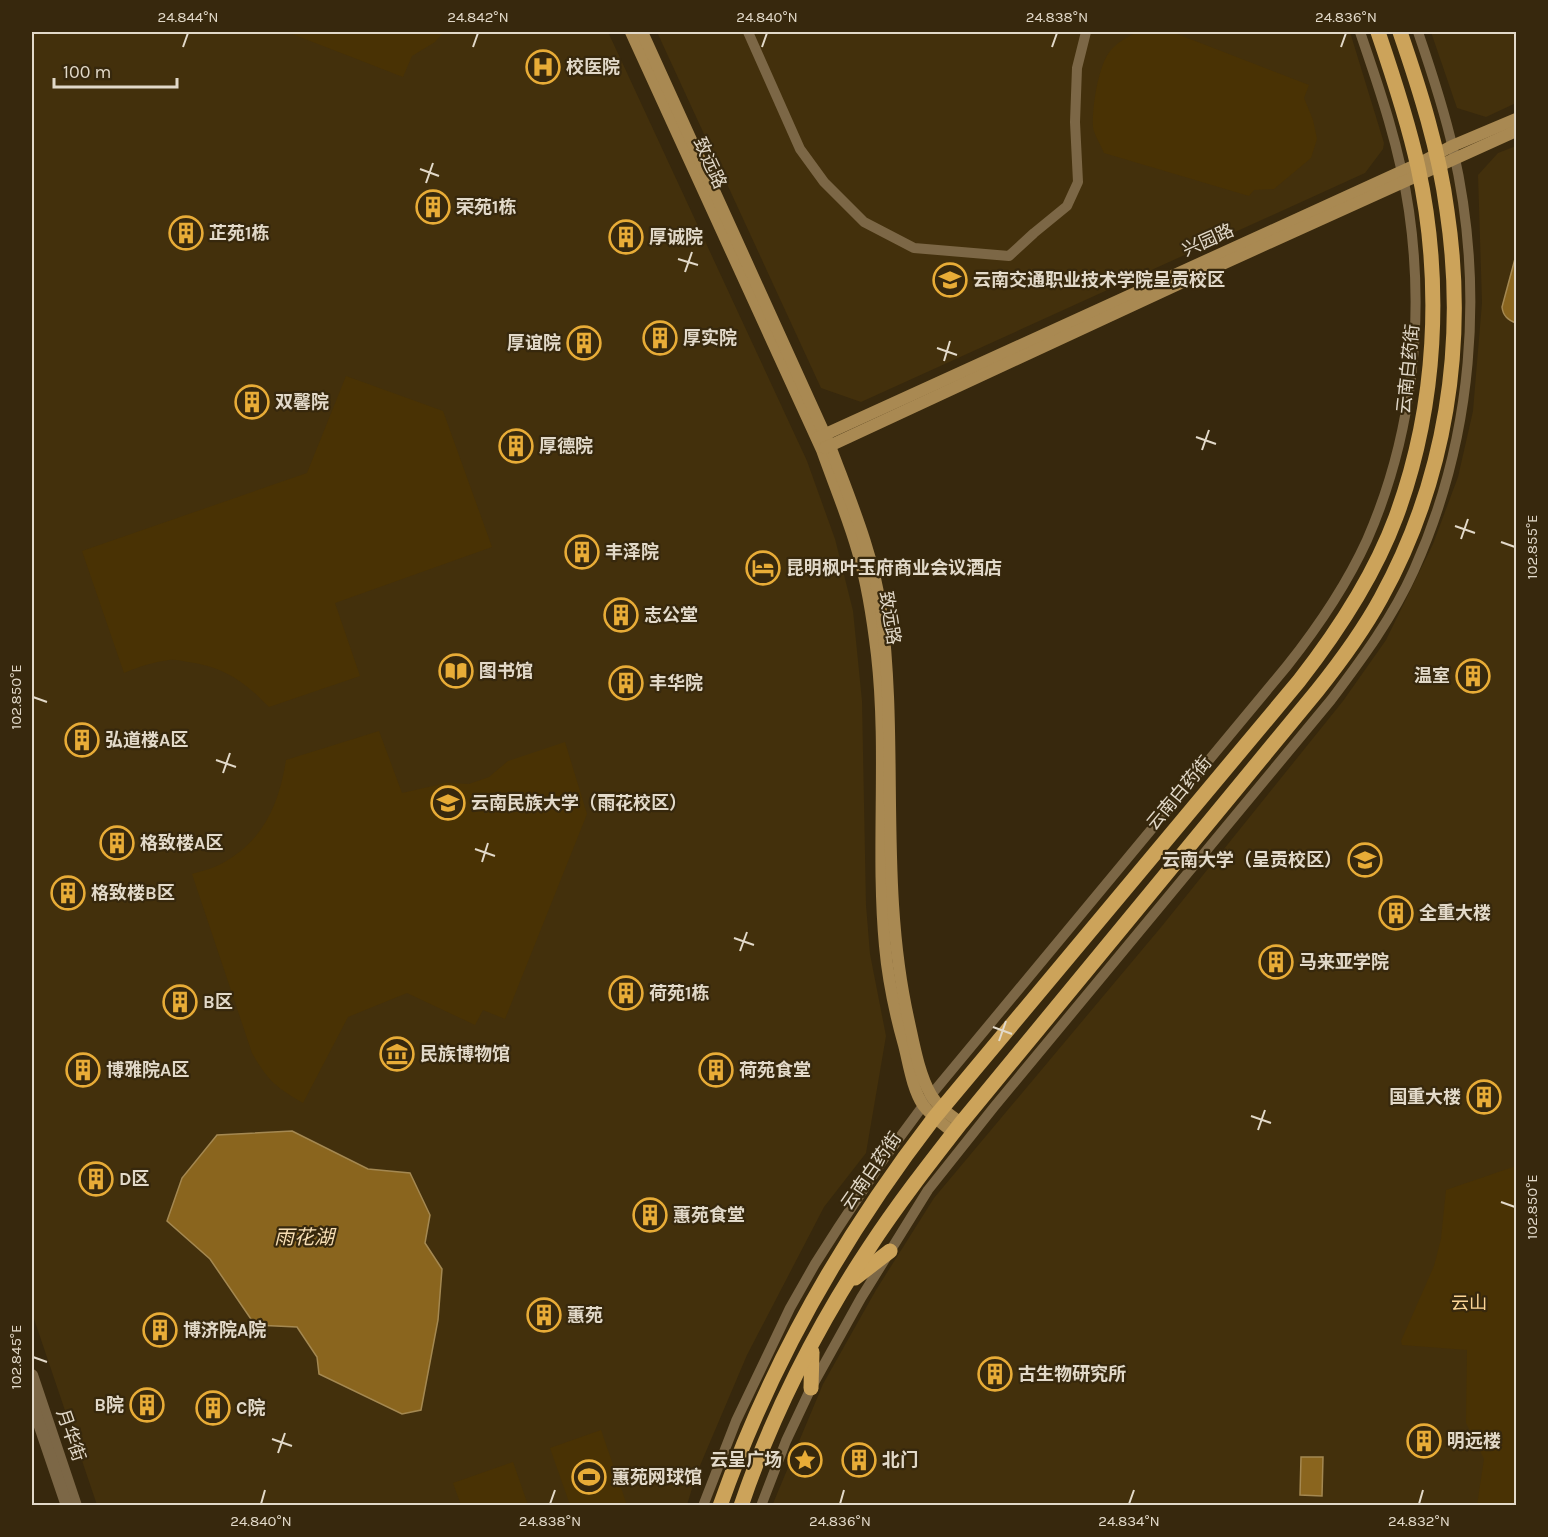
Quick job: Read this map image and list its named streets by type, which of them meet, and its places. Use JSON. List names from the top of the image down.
{
  "streets": {
    "main road": ["致远路", "兴园路", "云南白药街"],
    "street": ["月华街"]
  },
  "crossings": [
    ["致远路", "兴园路"],
    ["致远路", "云南白药街"],
    ["兴园路", "云南白药街"]
  ],
  "water": ["雨花湖"],
  "parks": ["云山"],
  "places": {
    "hospital": ["校医院"],
    "building": [
      "荣苑1栋",
      "芷苑1栋",
      "厚诚院",
      "厚实院",
      "厚谊院",
      "双馨院",
      "厚德院",
      "丰泽院",
      "志公堂",
      "温室",
      "丰华院",
      "弘道楼A区",
      "格致楼A区",
      "格致楼B区",
      "全重大楼",
      "马来亚学院",
      "荷苑1栋",
      "B区",
      "博雅院A区",
      "荷苑食堂",
      "国重大楼",
      "D区",
      "蕙苑食堂",
      "蕙苑",
      "博济院A院",
      "古生物研究所",
      "B院",
      "C院",
      "明远楼",
      "北门"
    ],
    "school or university": ["云南交通职业技术学院呈贡校区", "云南民族大学（雨花校区）", "云南大学（呈贡校区）"],
    "hotel": ["昆明枫叶玉府商业会议酒店"],
    "library": ["图书馆"],
    "museum": ["民族博物馆"],
    "place": ["云呈广场"],
    "sports": ["蕙苑网球馆"]
  },
  "scale_bar": "100 m",
  "coordinates": [
    "24.844°N",
    "24.842°N",
    "24.840°N",
    "24.838°N",
    "24.836°N",
    "102.855°E",
    "102.850°E",
    "102.845°E",
    "24.834°N",
    "24.832°N"
  ]
}
